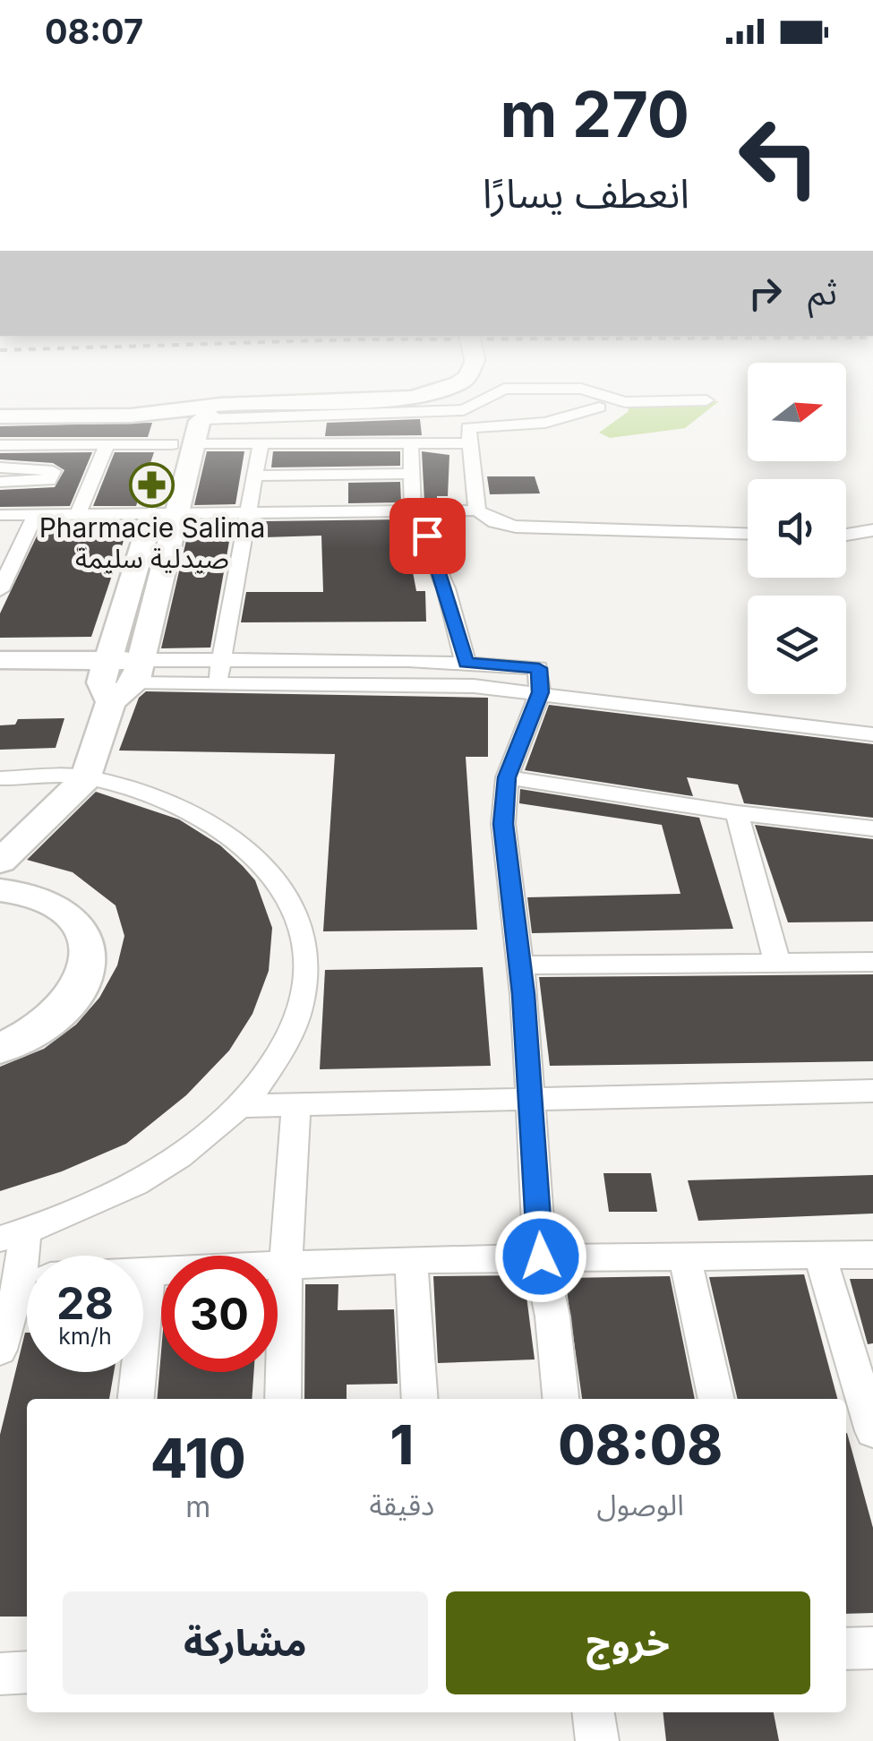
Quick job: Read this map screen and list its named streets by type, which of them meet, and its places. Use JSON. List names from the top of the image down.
{
  "places": {
    "pharmacy": ["Pharmacie Salima صيدلية سليمة"]
  },
  "north": "right",
  "page": {
    "status": "08:07",
    "turn": ["270 m", "انعطف يسارًا"],
    "then": "ثم",
    "speed": "28 km/h",
    "limit": "30",
    "eta": [
      "08:08",
      "الوصول",
      "1",
      "دقيقة",
      "410",
      "m"
    ],
    "buttons": ["خروج", "مشاركة"]
  }
}
